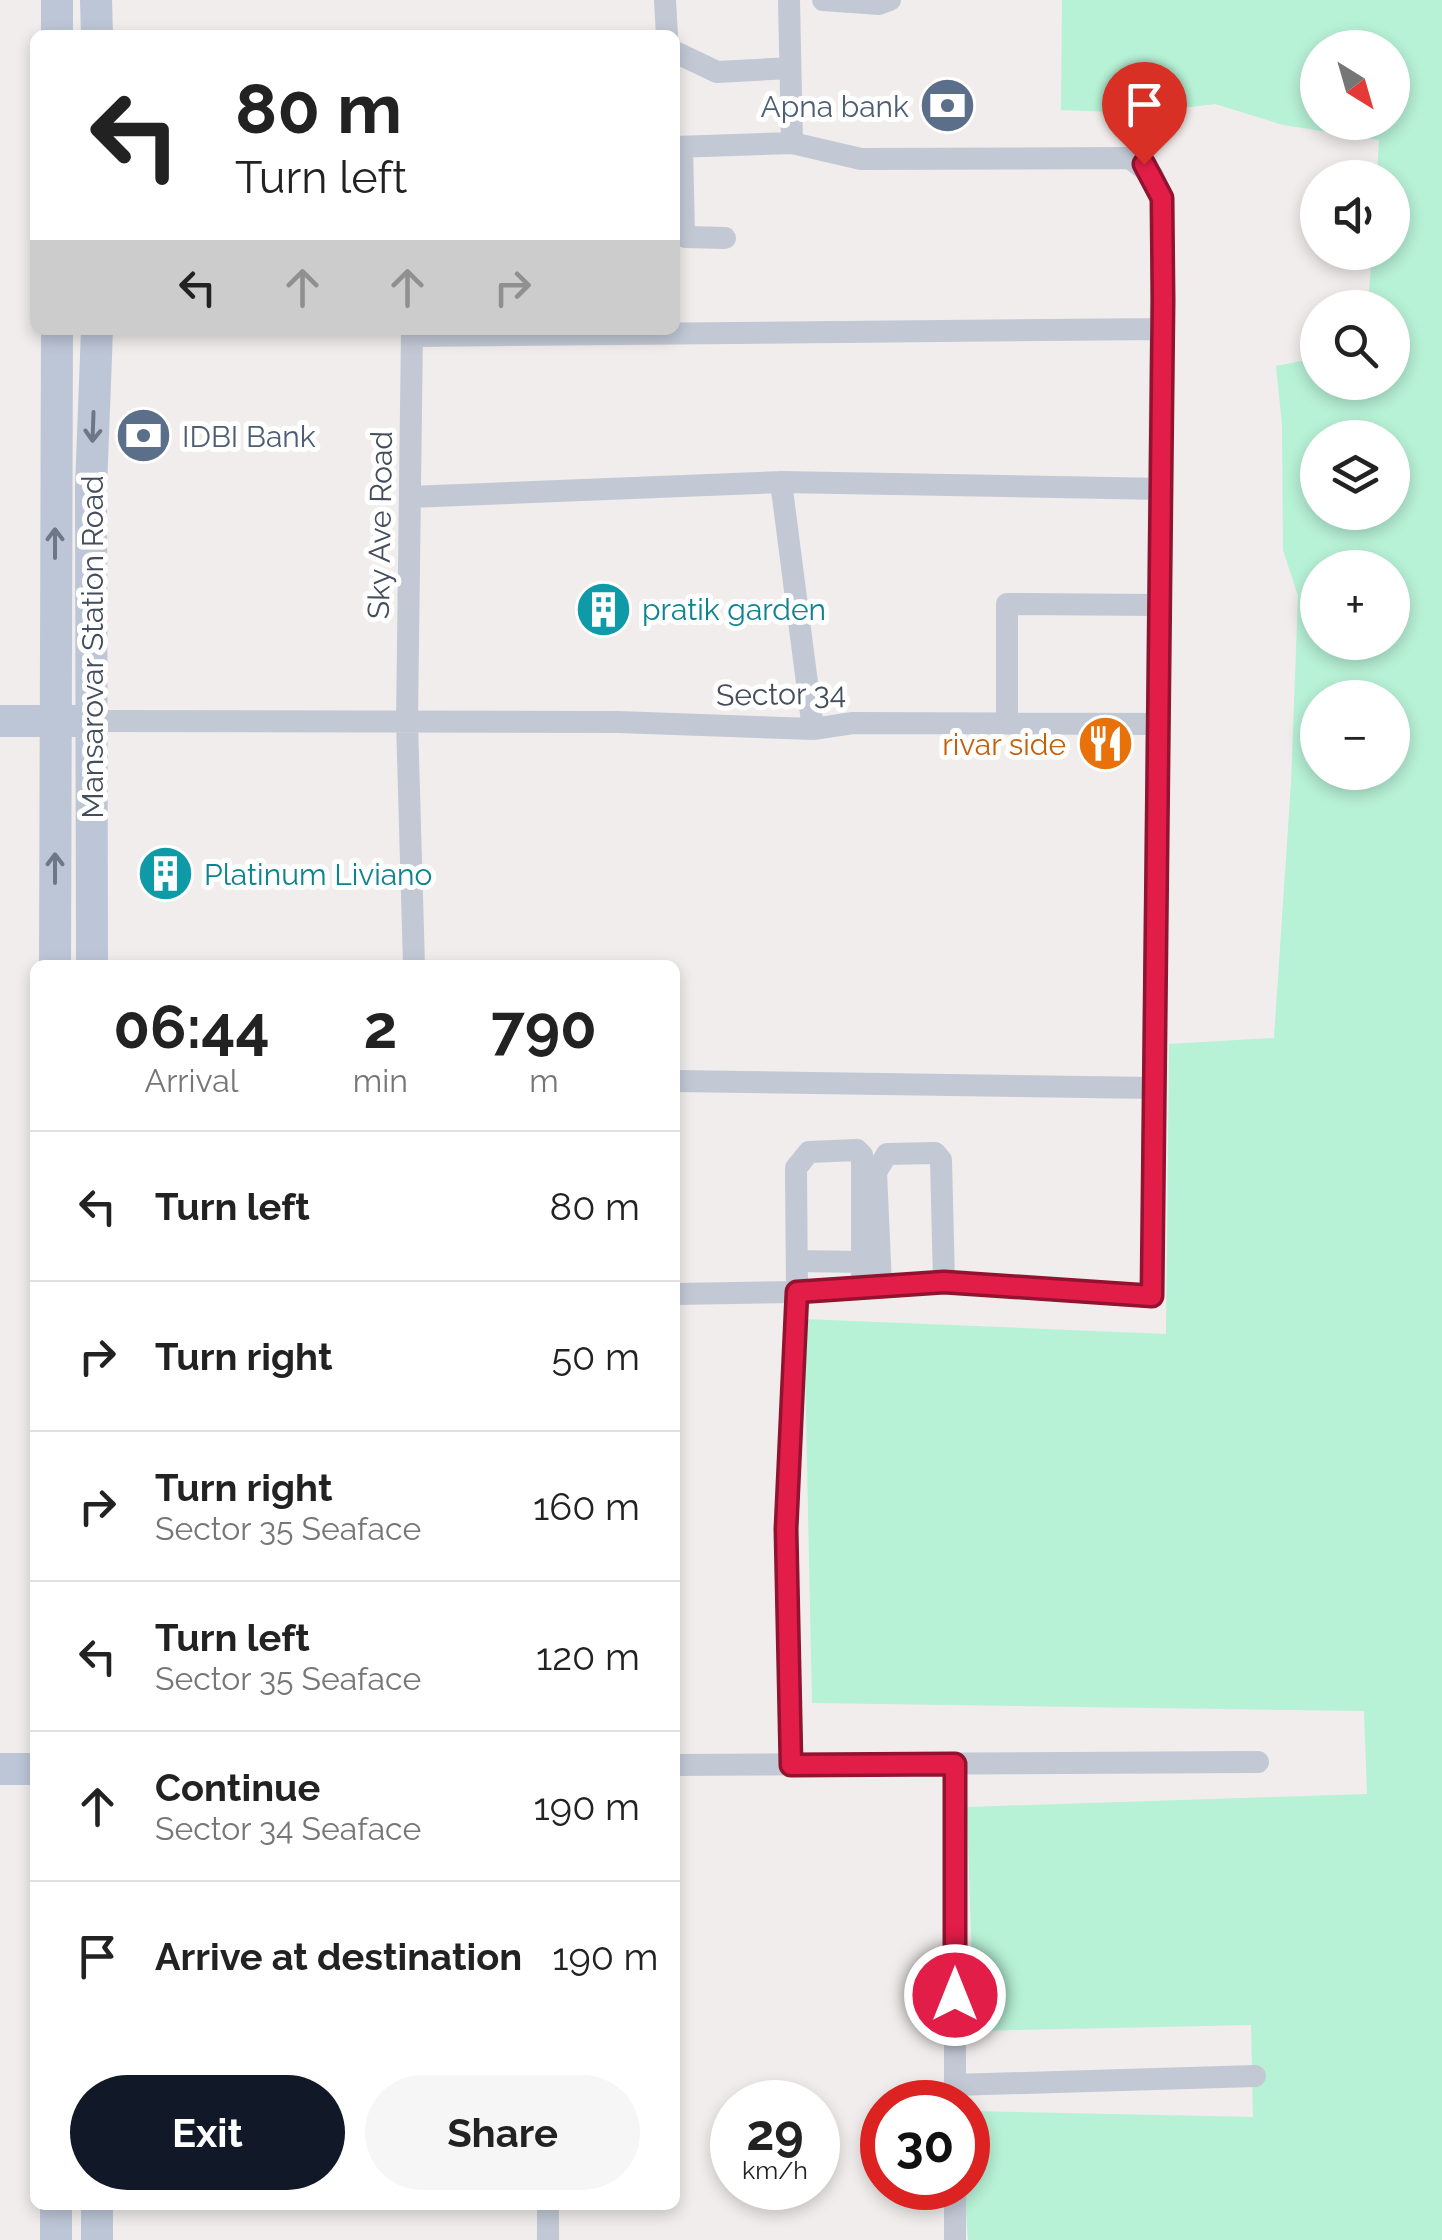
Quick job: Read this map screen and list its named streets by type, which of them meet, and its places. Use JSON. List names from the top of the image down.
{
  "streets": {
    "main road": ["Mansarovar Station Road"],
    "street": ["Sky Ave Road", "Sector 34"]
  },
  "crossings": [
    ["Sky Ave Road", "Sector 34"],
    ["Mansarovar Station Road", "Sector 34"]
  ],
  "places": {
    "bank": ["Apna bank", "IDBI Bank"],
    "building": ["pratik garden", "Platinum Liviano"],
    "restaurant": ["rivar side"]
  },
  "north": "bottom right",
  "page": {
    "map_buttons": ["+", "−"],
    "turn": ["80 m", "Turn left"],
    "eta": [
      "06:44",
      "Arrival",
      "2",
      "min",
      "790",
      "m"
    ],
    "list": [
      {
        "name": "Turn left",
        "value": "80 m"
      },
      {
        "name": "Turn right",
        "value": "50 m"
      },
      {
        "name": "Turn right",
        "note": "Sector 35 Seaface",
        "value": "160 m"
      },
      {
        "name": "Turn left",
        "note": "Sector 35 Seaface",
        "value": "120 m"
      },
      {
        "name": "Continue",
        "note": "Sector 34 Seaface",
        "value": "190 m"
      },
      {
        "name": "Arrive at destination",
        "value": "190 m"
      }
    ],
    "buttons": ["Exit", "Share"],
    "speed": "29 km/h",
    "limit": "30"
  }
}
